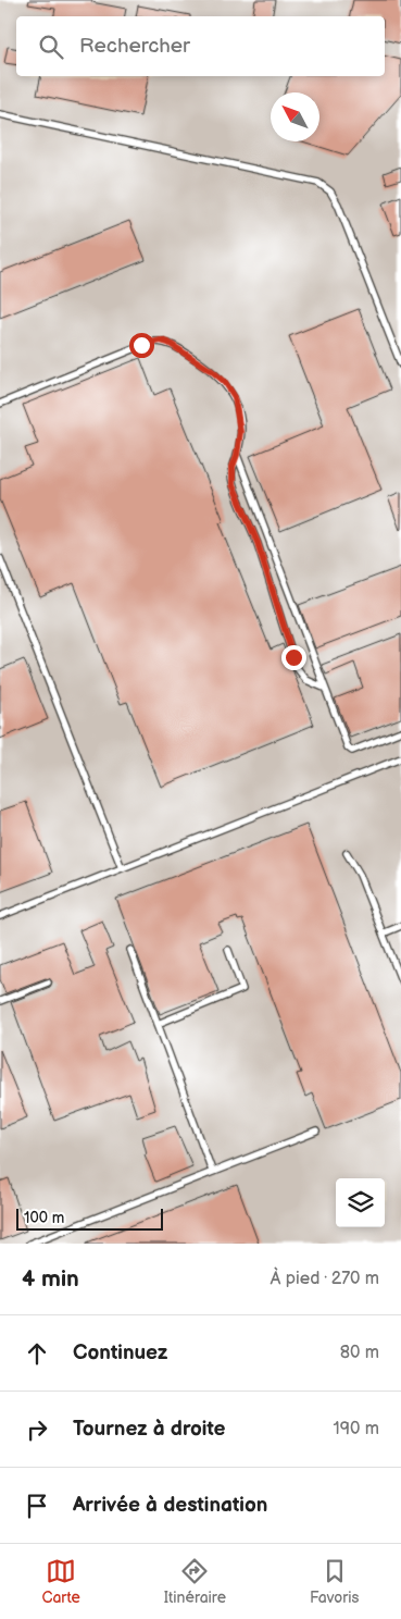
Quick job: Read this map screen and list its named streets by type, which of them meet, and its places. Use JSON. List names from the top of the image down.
{
  "scale_bar": "100 m",
  "north": "top left",
  "page": {
    "search": "Rechercher",
    "scale": "100 m",
    "heading": ["4 min", "À pied · 270 m"],
    "list": [
      ["Continuez", "80 m"],
      ["Tournez à droite", "190 m"],
      "Arrivée à destination"
    ],
    "nav": ["Carte", "Itinéraire", "Favoris"]
  }
}
